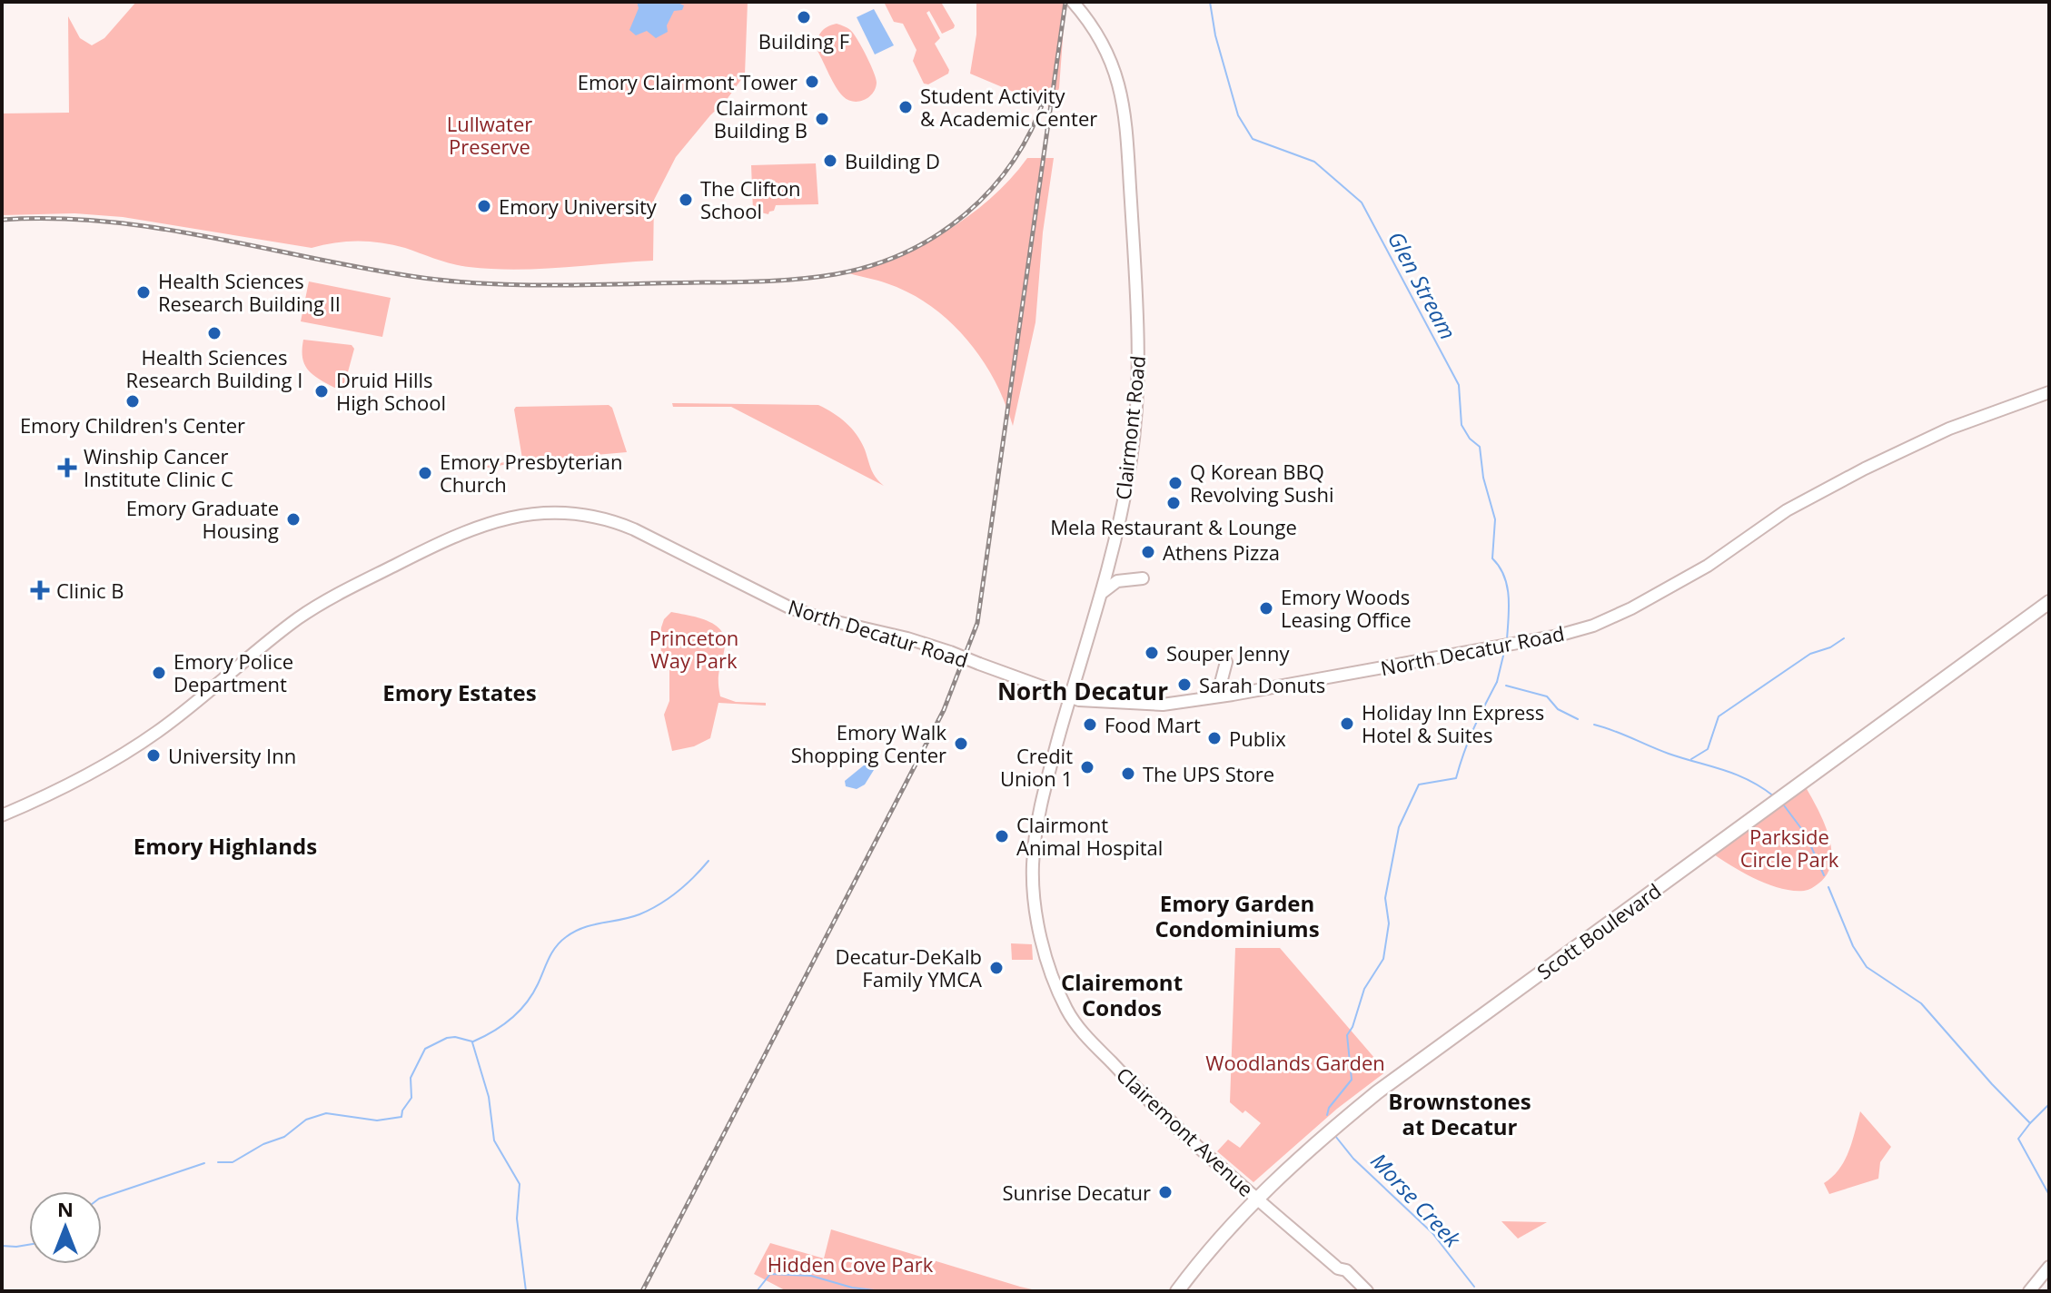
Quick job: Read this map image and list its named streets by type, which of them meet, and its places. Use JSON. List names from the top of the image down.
{
  "streets": {
    "highway": ["Scott Boulevard"],
    "main road": ["Clairmont Road", "North Decatur Road", "Clairemont Avenue"]
  },
  "crossings": [
    ["Clairmont Road", "North Decatur Road"],
    ["Clairmont Road", "Clairemont Avenue"],
    ["Scott Boulevard", "Clairemont Avenue"]
  ],
  "districts": [
    "North Decatur",
    "Emory Estates",
    "Emory Highlands",
    "Emory Garden Condominiums",
    "Clairemont Condos",
    "Brownstones at Decatur"
  ],
  "water": ["Glen Stream", "Morse Creek"],
  "parks": [
    "Lullwater Preserve",
    "Princeton Way Park",
    "Parkside Circle Park",
    "Woodlands Garden",
    "Hidden Cove Park"
  ],
  "places": {
    "other": [
      "Building F",
      "Emory Clairmont Tower",
      "Student Activity & Academic Center",
      "Clairmont Building B",
      "Building D",
      "The Clifton School",
      "Emory University",
      "Health Sciences Research Building II",
      "Health Sciences Research Building I",
      "Druid Hills High School",
      "Emory Children's Center",
      "Emory Presbyterian Church",
      "Q Korean BBQ Revolving Sushi",
      "Mela Restaurant & Lounge",
      "Emory Graduate Housing",
      "Athens Pizza",
      "Emory Woods Leasing Office",
      "Souper Jenny",
      "Emory Police Department",
      "Sarah Donuts",
      "Holiday Inn Express Hotel & Suites",
      "Food Mart",
      "Publix",
      "Emory Walk Shopping Center",
      "University Inn",
      "Credit Union 1",
      "The UPS Store",
      "Clairmont Animal Hospital",
      "Decatur-DeKalb Family YMCA",
      "Sunrise Decatur"
    ],
    "health": ["Winship Cancer Institute Clinic C", "Clinic B"]
  },
  "north": "top"
}
